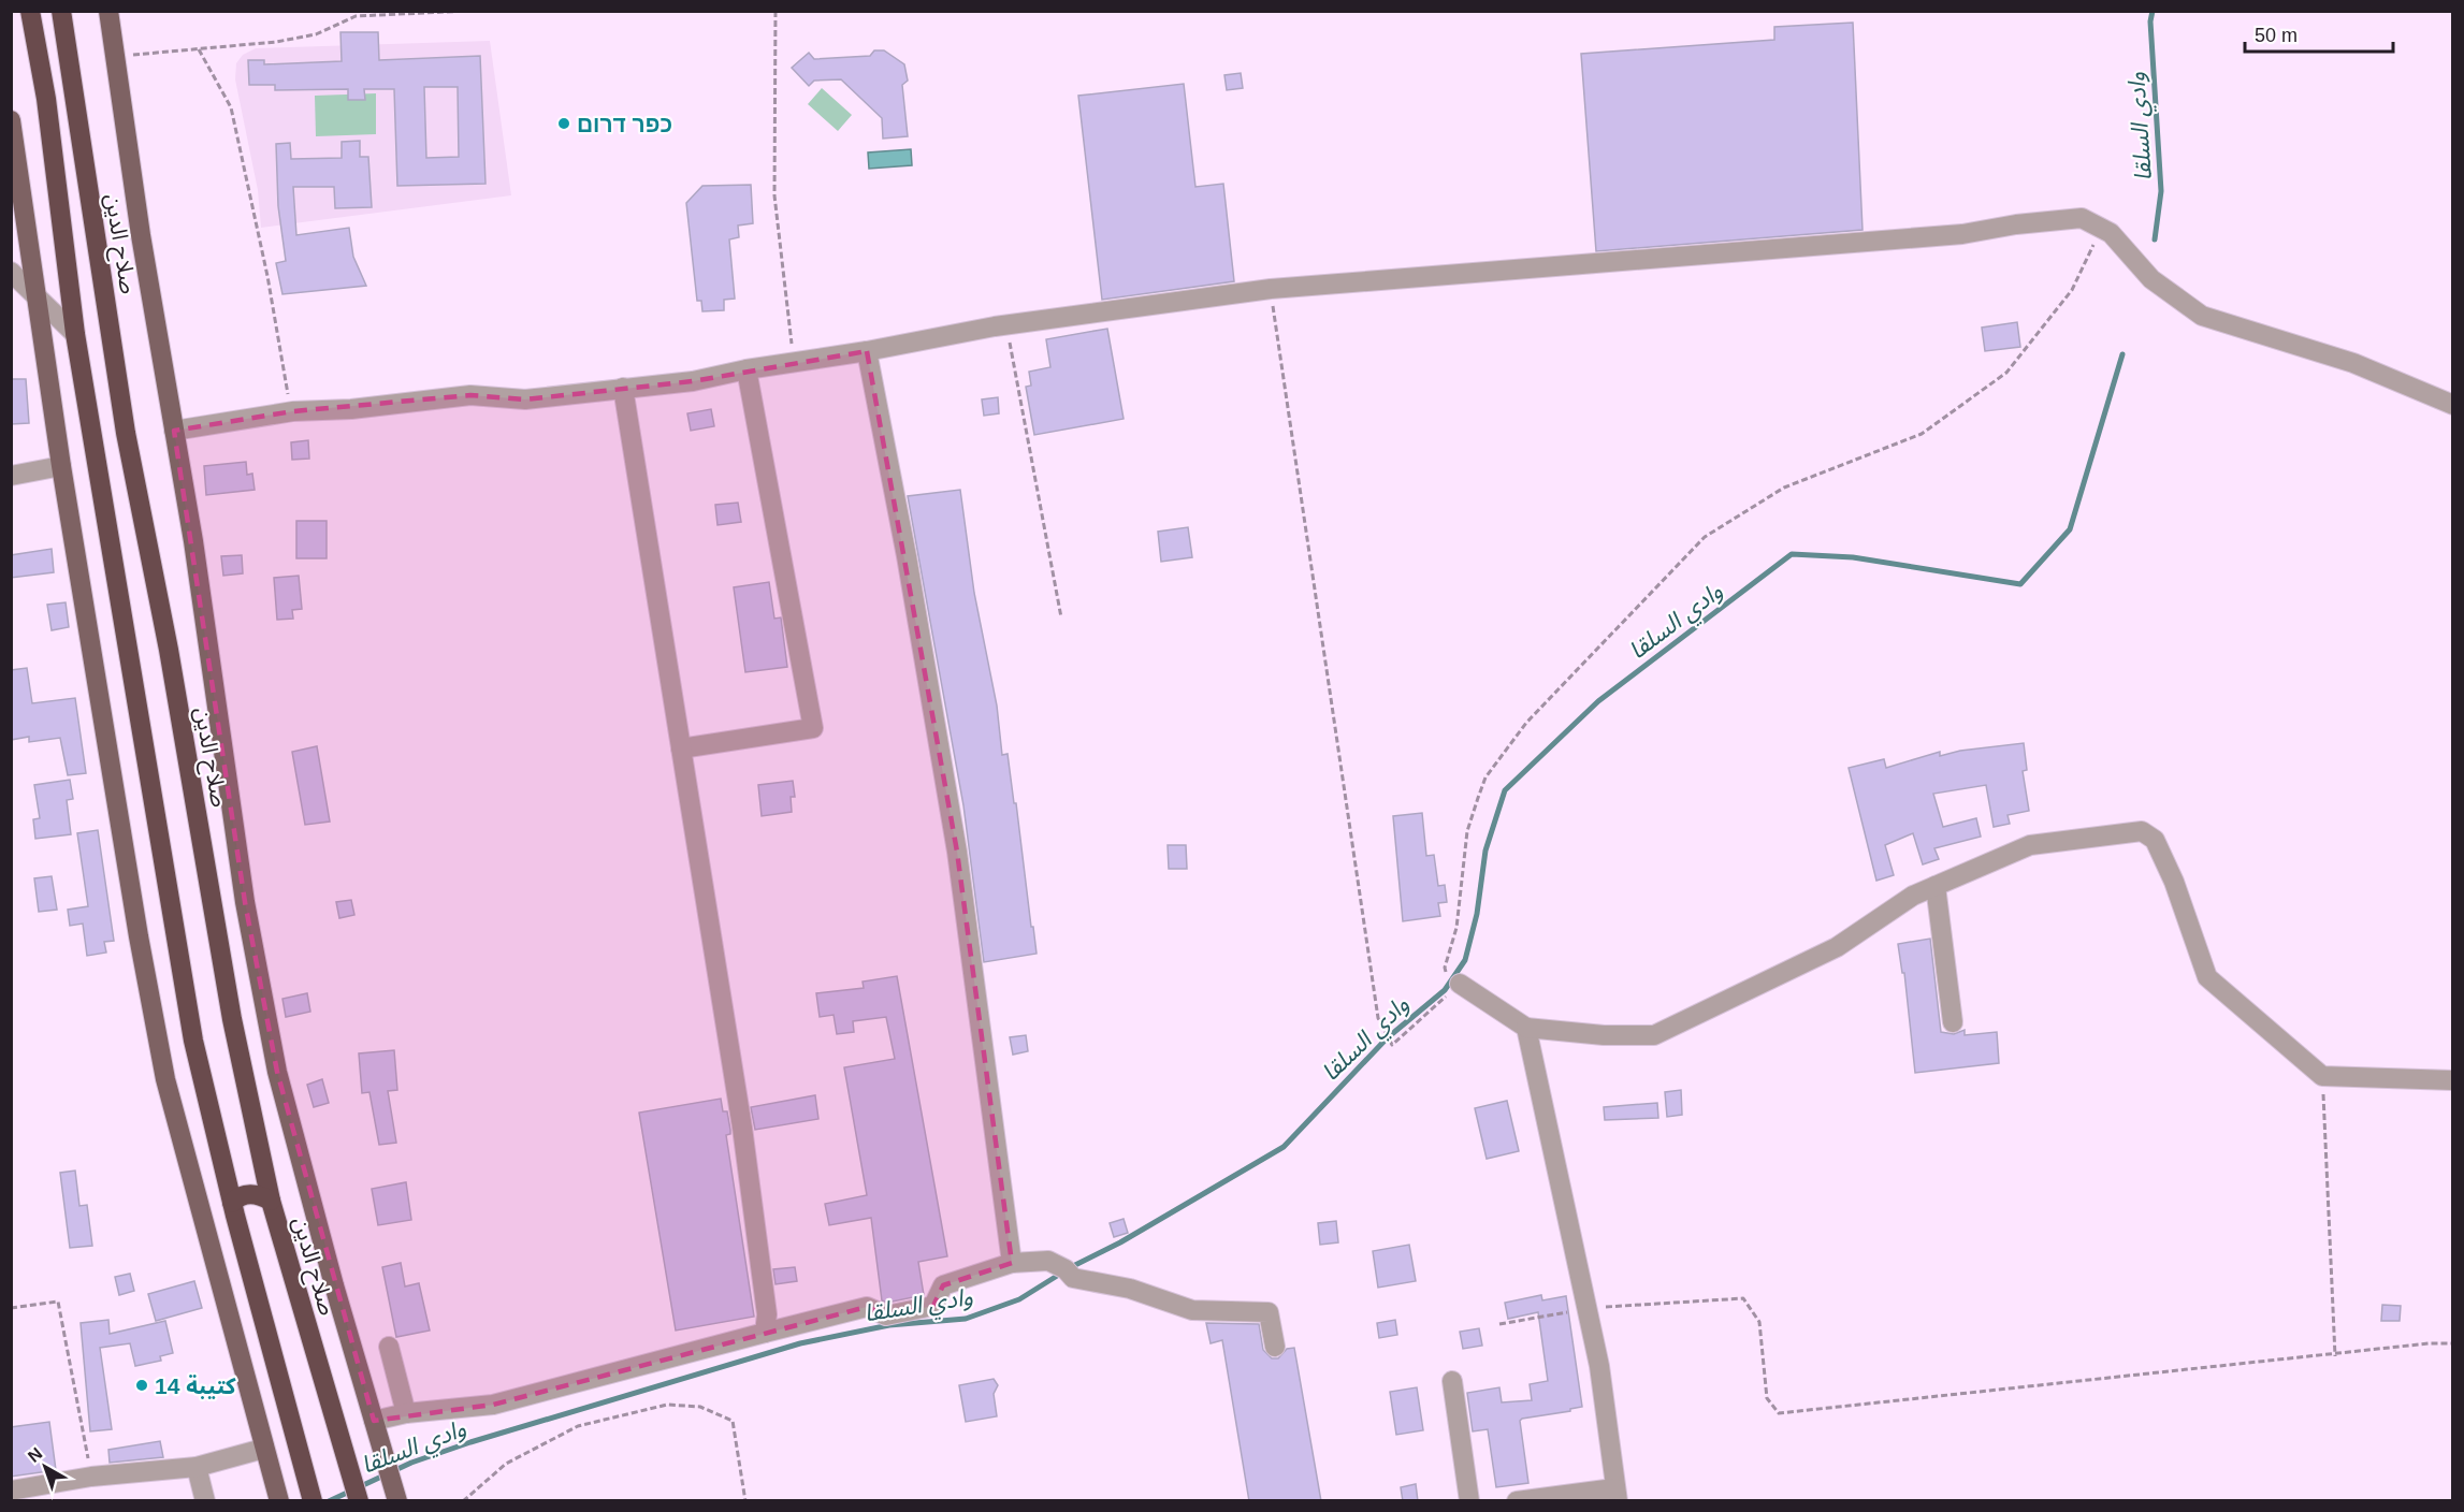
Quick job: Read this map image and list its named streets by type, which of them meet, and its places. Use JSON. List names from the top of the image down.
{
  "streets": {
    "highway": ["صلاح الدين"]
  },
  "water": ["وادي السلقا"],
  "places": ["כפר דרום", "كتيبة 14"],
  "scale_bar": "50 m",
  "north": "top left"
}
